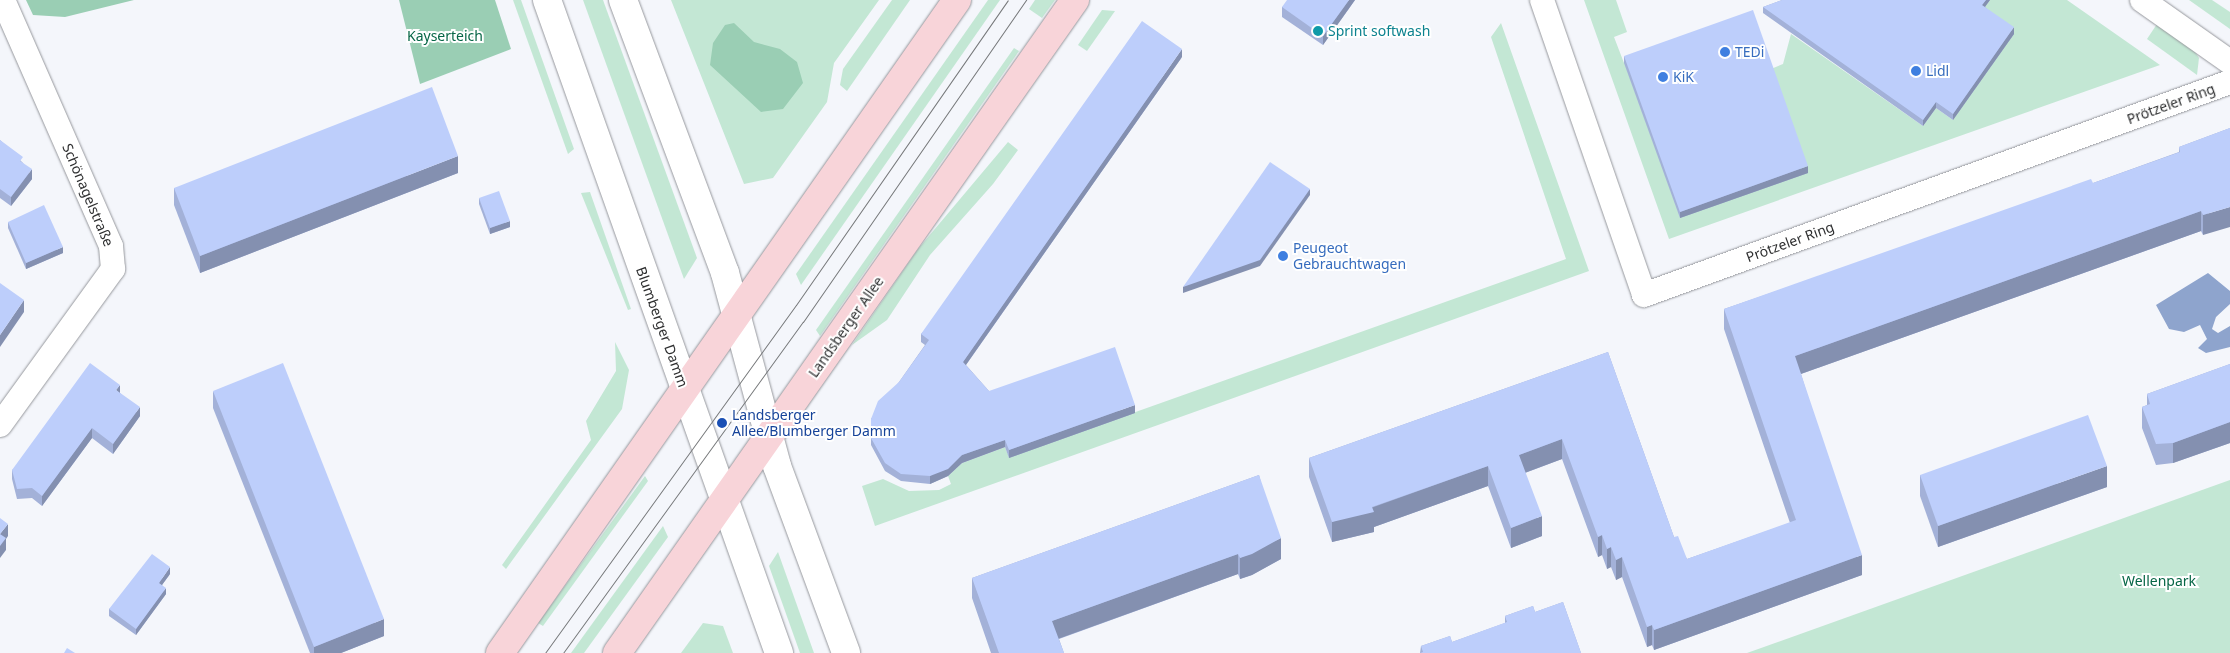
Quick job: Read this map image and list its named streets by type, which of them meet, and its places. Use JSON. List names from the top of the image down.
{
  "streets": {
    "main road": ["Blumberger Damm", "Landsberger Allee"],
    "street": ["Prötzeler Ring", "Schönagelstraße"]
  },
  "crossings": [
    ["Blumberger Damm", "Landsberger Allee"]
  ],
  "parks": ["Kayserteich", "Wellenpark"],
  "places": [
    "Sprint softwash",
    "TEDi",
    "Lidl",
    "KiK",
    "Peugeot Gebrauchtwagen",
    "Landsberger Allee/Blumberger Damm"
  ]
}
